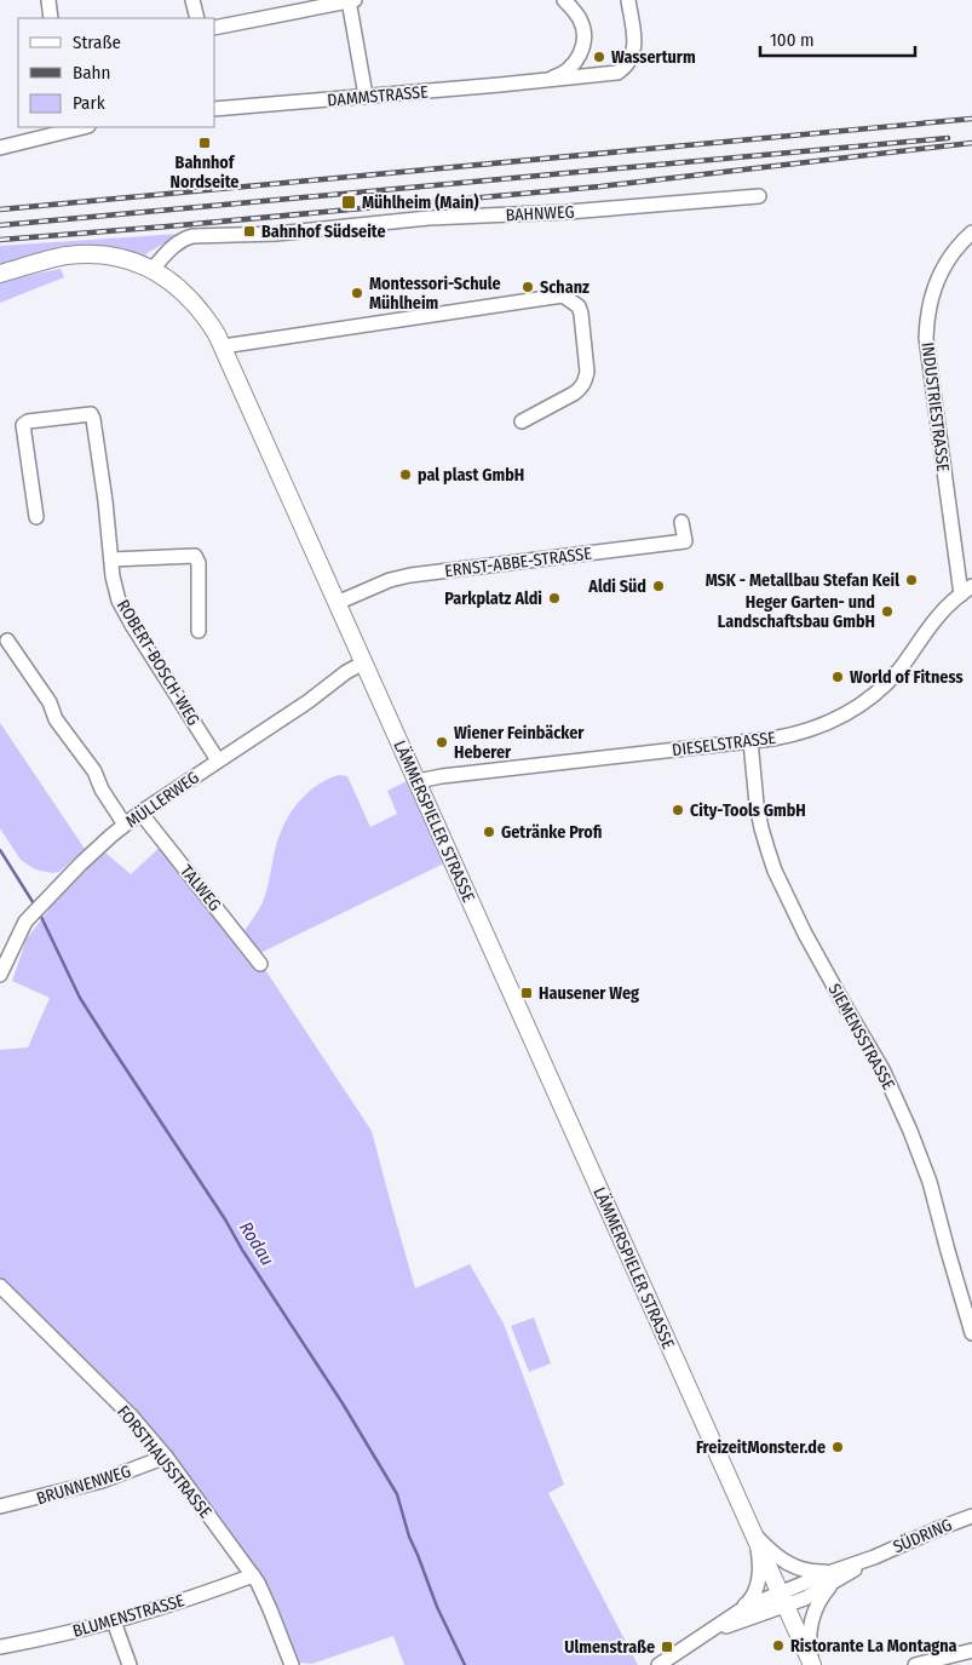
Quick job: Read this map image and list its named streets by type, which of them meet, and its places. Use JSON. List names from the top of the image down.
{
  "streets": {
    "main road": ["LÄMMERSPIELER STRASSE"],
    "street": [
      "DAMMSTRASSE",
      "BAHNWEG",
      "INDUSTRIESTRASSE",
      "ERNST-ABBE-STRASSE",
      "ROBERT-BOSCH-WEG",
      "DIESELSTRASSE",
      "MÜLLERWEG",
      "TALWEG",
      "SIEMENSSTRASSE",
      "FORSTHAUSSTRASSE",
      "BRUNNENWEG",
      "SÜDRING",
      "BLUMENSTRASSE"
    ]
  },
  "crossings": [
    ["BAHNWEG", "LÄMMERSPIELER STRASSE"],
    ["INDUSTRIESTRASSE", "DIESELSTRASSE"],
    ["ERNST-ABBE-STRASSE", "LÄMMERSPIELER STRASSE"],
    ["ROBERT-BOSCH-WEG", "MÜLLERWEG"],
    ["DIESELSTRASSE", "LÄMMERSPIELER STRASSE"],
    ["DIESELSTRASSE", "SIEMENSSTRASSE"],
    ["MÜLLERWEG", "LÄMMERSPIELER STRASSE"],
    ["MÜLLERWEG", "TALWEG"],
    ["LÄMMERSPIELER STRASSE", "SÜDRING"],
    ["FORSTHAUSSTRASSE", "BRUNNENWEG"],
    ["FORSTHAUSSTRASSE", "BLUMENSTRASSE"]
  ],
  "water": ["Rodau"],
  "places": {
    "other": [
      "Wasserturm",
      "Schanz",
      "Montessori-Schule Mühlheim",
      "pal plast GmbH",
      "MSK - Metallbau Stefan Keil",
      "Aldi Süd",
      "Parkplatz Aldi",
      "Heger Garten- und Landschaftsbau GmbH",
      "World of Fitness",
      "Wiener Feinbäcker Heberer",
      "City-Tools GmbH",
      "Getränke Profi",
      "FreizeitMonster.de",
      "Ristorante La Montagna"
    ],
    "transit": [
      "Bahnhof Nordseite",
      "Mühlheim (Main)",
      "Bahnhof Südseite",
      "Hausener Weg",
      "Ulmenstraße"
    ]
  },
  "legend": ["Straße", "Bahn", "Park"],
  "scale_bar": "100 m"
}
